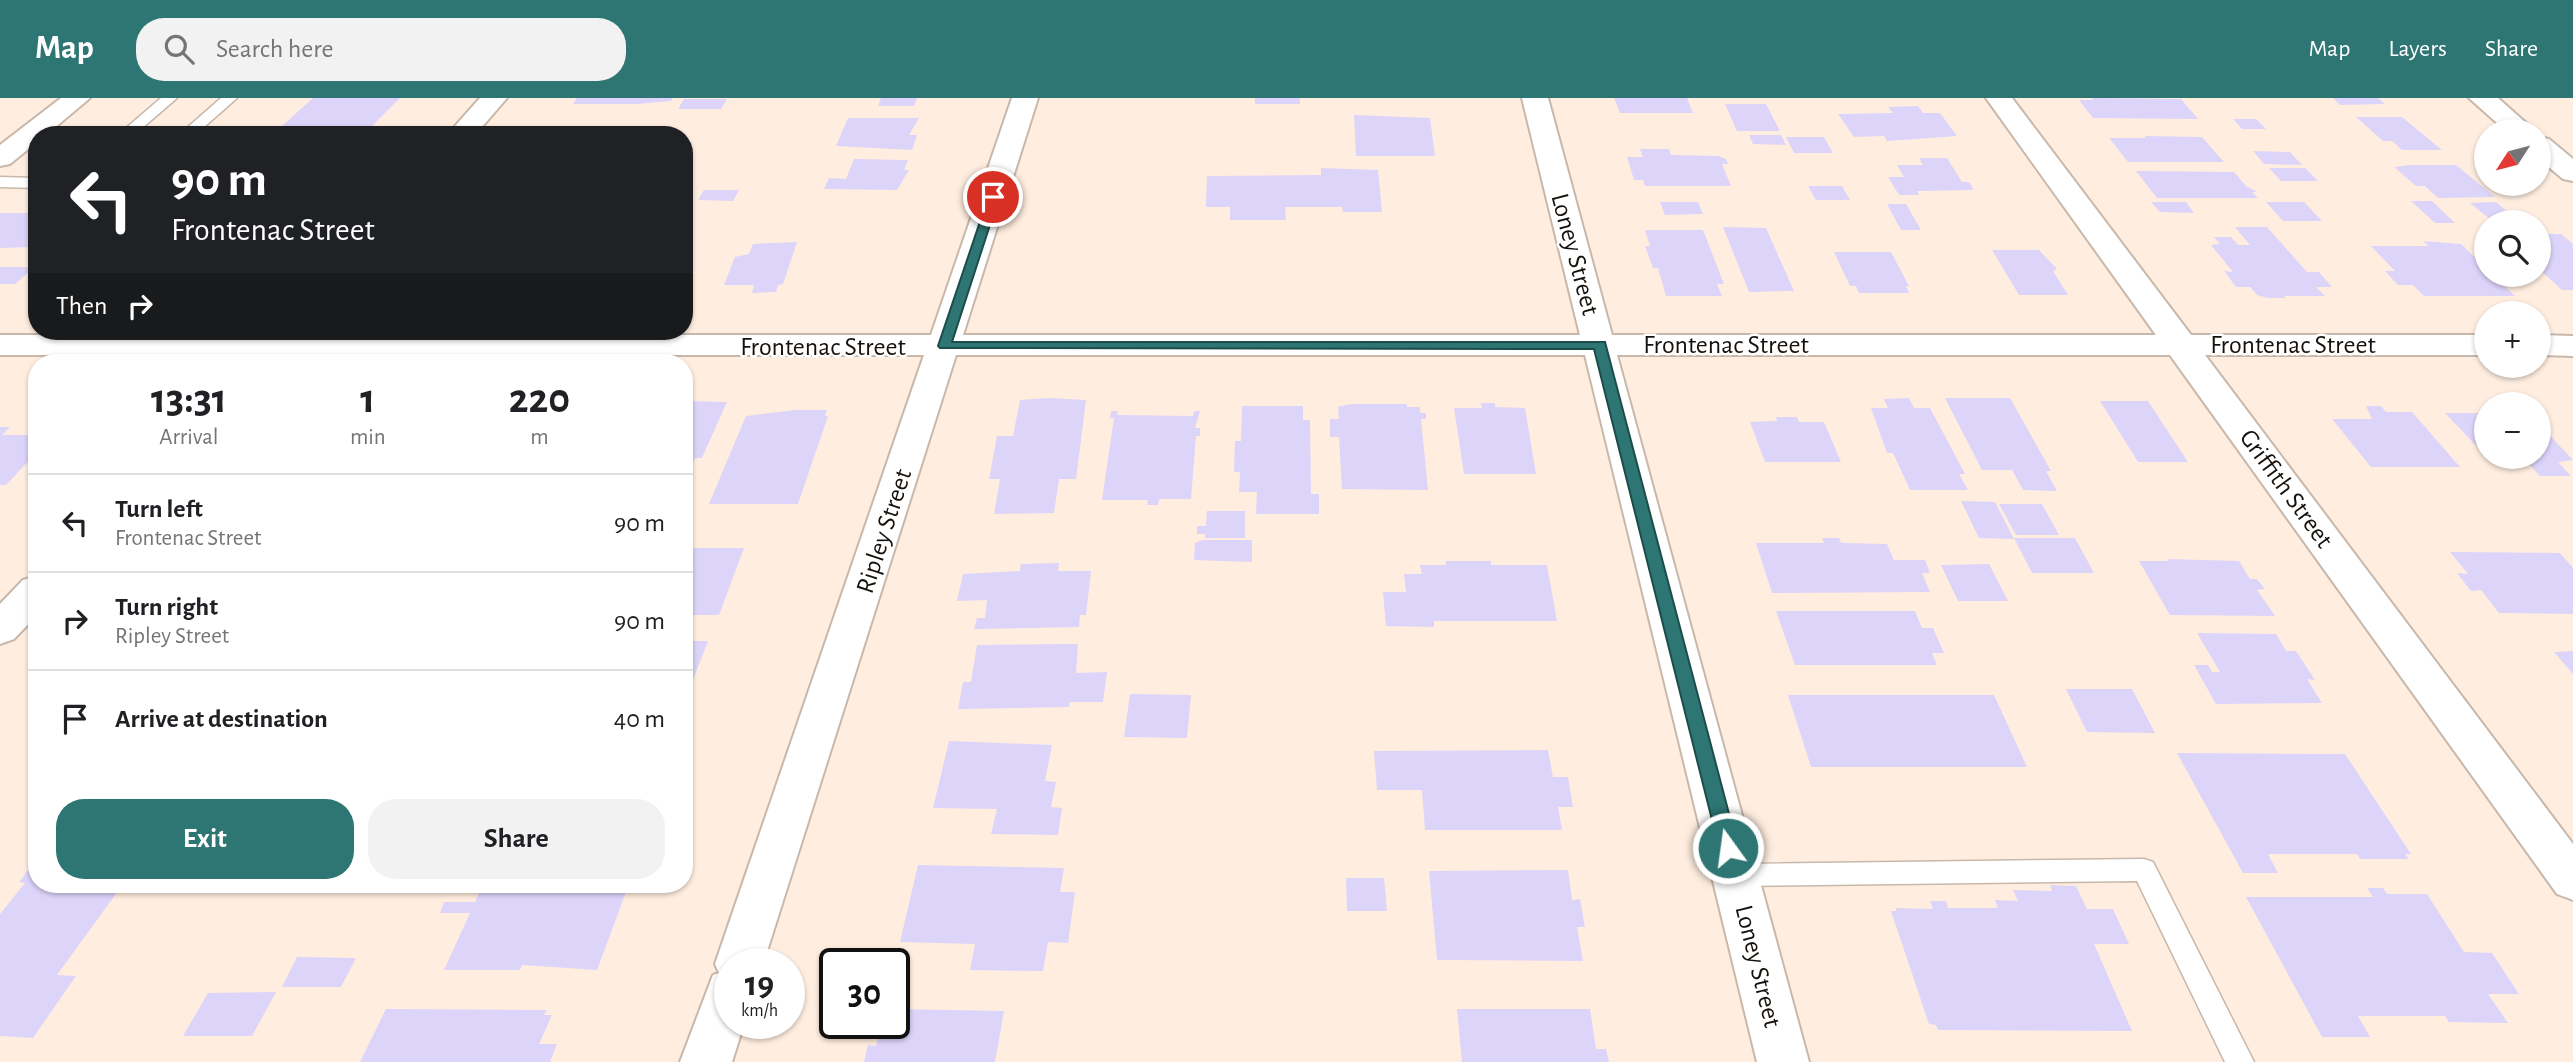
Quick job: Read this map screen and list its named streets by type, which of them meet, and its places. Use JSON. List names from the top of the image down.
{
  "streets": {
    "street": [
      "Loney Street",
      "Frontenac Street",
      "Griffith Street",
      "Ripley Street"
    ]
  },
  "crossings": [
    ["Loney Street", "Frontenac Street"],
    ["Frontenac Street", "Griffith Street"],
    ["Frontenac Street", "Ripley Street"]
  ],
  "north": "bottom left",
  "page": {
    "header": "Map",
    "search": "Search here",
    "nav": ["Map", "Layers", "Share"],
    "map_buttons": ["+", "−"],
    "turn": ["90 m", "Frontenac Street"],
    "then": "Then",
    "eta": [
      "13:31",
      "Arrival",
      "1",
      "min",
      "220",
      "m"
    ],
    "list": [
      {
        "name": "Turn left",
        "note": "Frontenac Street",
        "value": "90 m"
      },
      {
        "name": "Turn right",
        "note": "Ripley Street",
        "value": "90 m"
      },
      {
        "name": "Arrive at destination",
        "value": "40 m"
      }
    ],
    "buttons": ["Exit", "Share"],
    "speed": "19 km/h",
    "limit": "30"
  }
}
